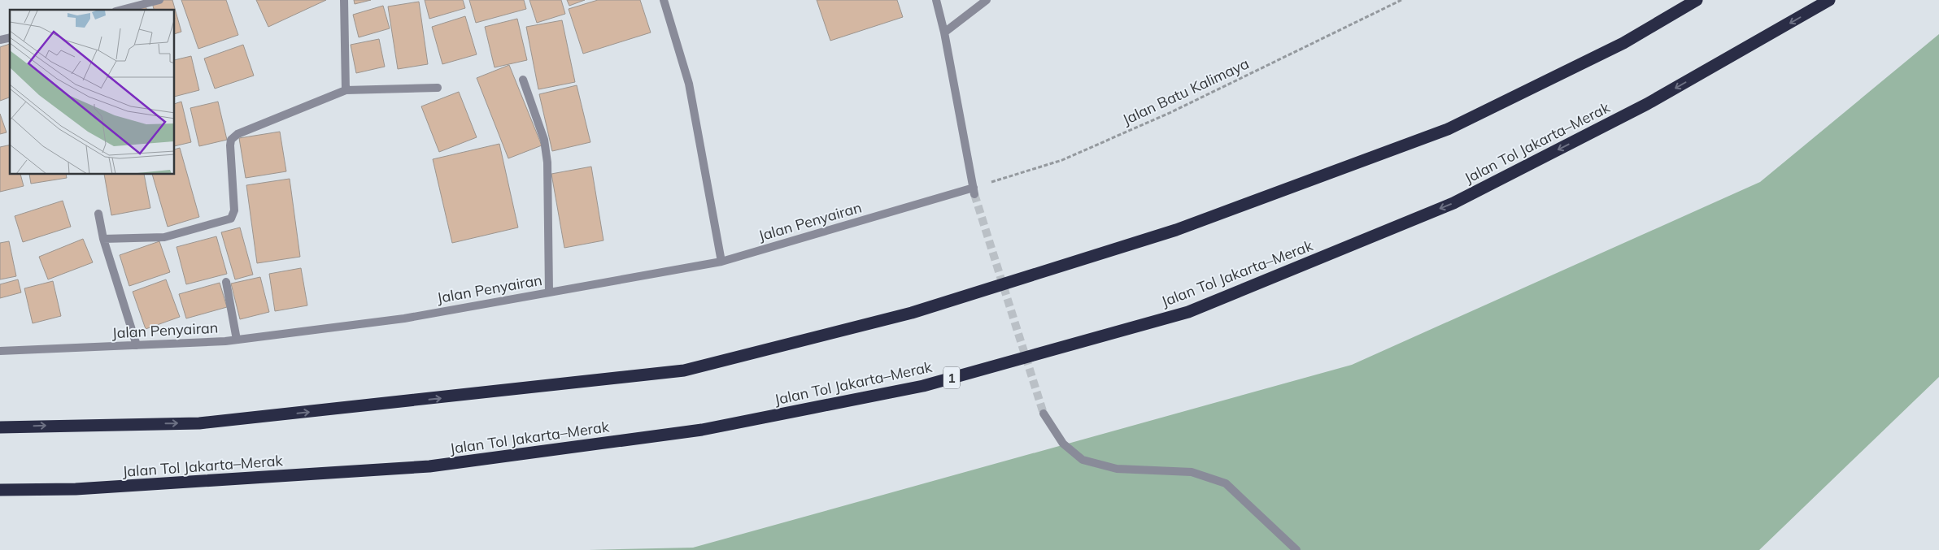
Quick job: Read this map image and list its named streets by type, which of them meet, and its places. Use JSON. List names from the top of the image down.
{
  "streets": {
    "highway": ["Jalan Tol Jakarta–Merak", "1"],
    "street": ["Jalan Penyairan"],
    "path": ["Jalan Batu Kalimaya"]
  },
  "crossings": [
    ["Jalan Batu Kalimaya", "Jalan Penyairan"]
  ]
}
